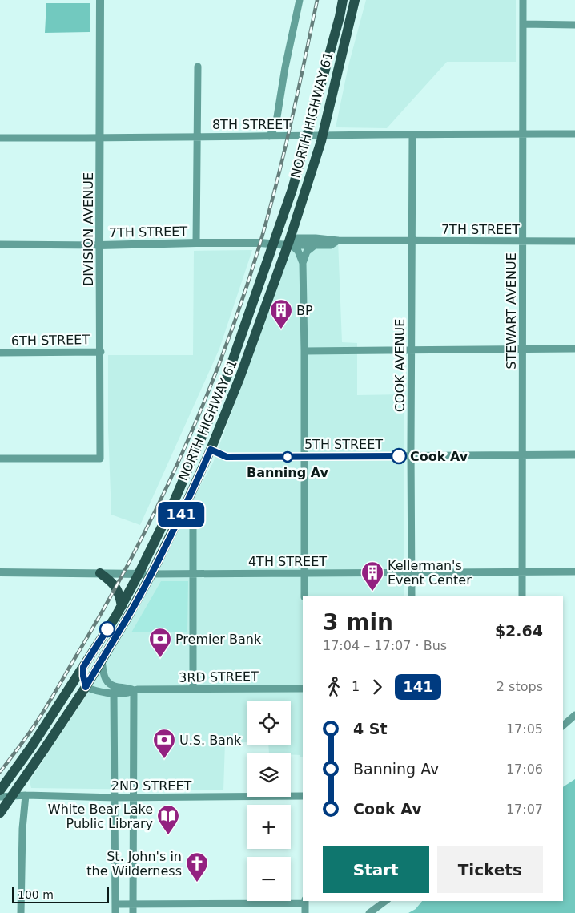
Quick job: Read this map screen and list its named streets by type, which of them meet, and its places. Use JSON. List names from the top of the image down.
{
  "streets": {
    "main road": ["NORTH HIGHWAY 61"],
    "street": [
      "8TH STREET",
      "DIVISION AVENUE",
      "7TH STREET",
      "STEWART AVENUE",
      "6TH STREET",
      "COOK AVENUE",
      "5TH STREET",
      "4TH STREET",
      "3RD STREET",
      "2ND STREET"
    ]
  },
  "crossings": [
    ["NORTH HIGHWAY 61", "8TH STREET"],
    ["NORTH HIGHWAY 61", "7TH STREET"],
    ["NORTH HIGHWAY 61", "5TH STREET"],
    ["NORTH HIGHWAY 61", "4TH STREET"],
    ["NORTH HIGHWAY 61", "3RD STREET"],
    ["NORTH HIGHWAY 61", "2ND STREET"],
    ["8TH STREET", "DIVISION AVENUE"],
    ["8TH STREET", "STEWART AVENUE"],
    ["8TH STREET", "COOK AVENUE"],
    ["DIVISION AVENUE", "7TH STREET"],
    ["DIVISION AVENUE", "6TH STREET"],
    ["7TH STREET", "STEWART AVENUE"],
    ["7TH STREET", "COOK AVENUE"],
    ["STEWART AVENUE", "5TH STREET"],
    ["STEWART AVENUE", "4TH STREET"],
    ["COOK AVENUE", "5TH STREET"],
    ["COOK AVENUE", "4TH STREET"]
  ],
  "places": {
    "building": ["BP", "Kellerman's Event Center"],
    "other": ["Cook Av", "Banning Av"],
    "bank": ["Premier Bank", "U.S. Bank"],
    "library": ["White Bear Lake Public Library"],
    "church": ["St. John's in the Wilderness"]
  },
  "lines": ["bus line 141"],
  "scale_bar": "100 m",
  "page": {
    "on_map": "141",
    "heading": ["3 min", "17:04 – 17:07 · Bus", "$2.64"],
    "legs": ["1", "141", "2 stops"],
    "map_buttons": ["+", "−"],
    "list": [
      {
        "name": "4 St",
        "value": "17:05"
      },
      {
        "name": "Banning Av",
        "value": "17:06"
      },
      {
        "name": "Cook Av",
        "value": "17:07"
      }
    ],
    "buttons": ["Start", "Tickets"],
    "scale": "100 m"
  }
}
